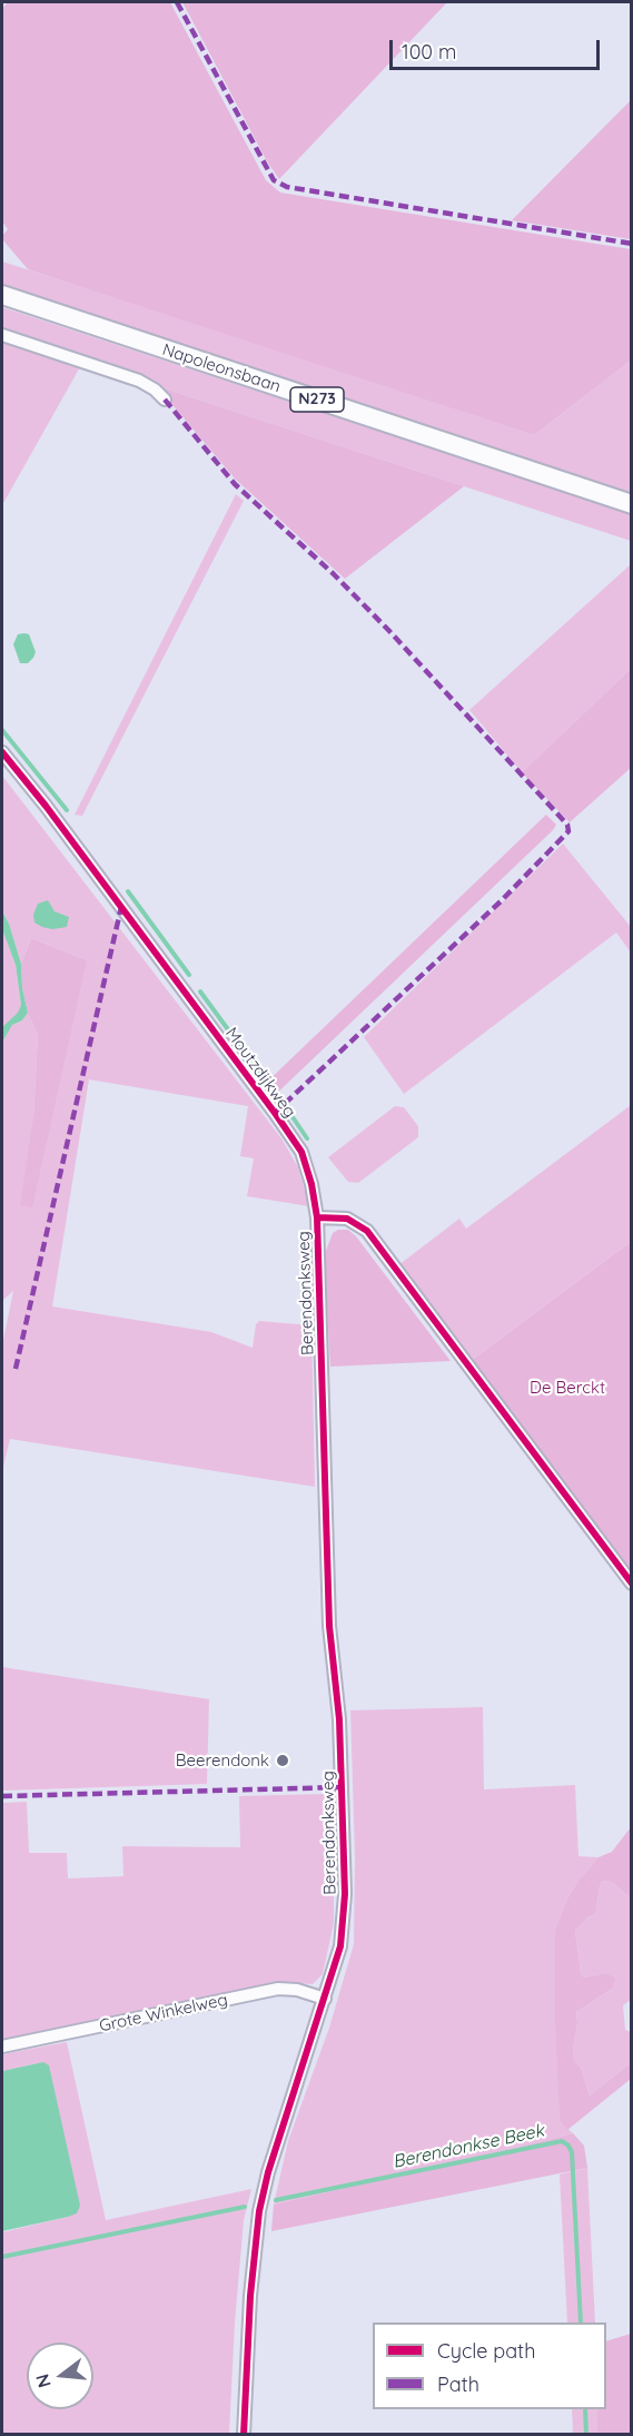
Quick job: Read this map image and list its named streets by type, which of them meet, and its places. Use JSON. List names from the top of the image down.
{
  "streets": {
    "main road": ["Napoleonsbaan", "N273"],
    "street": ["Moutzdijkweg", "Berendonksweg", "Grote Winkelweg"]
  },
  "crossings": [
    ["Moutzdijkweg", "Berendonksweg"],
    ["Berendonksweg", "Grote Winkelweg"]
  ],
  "water": ["Berendonkse Beek"],
  "parks": ["De Berckt"],
  "places": ["Beerendonk"],
  "legend": ["Cycle path", "Path"],
  "scale_bar": "100 m",
  "north": "left"
}
